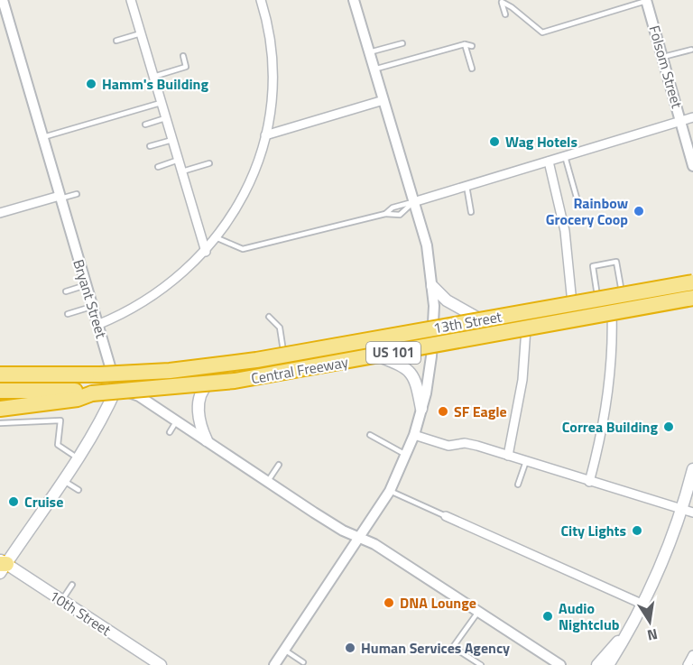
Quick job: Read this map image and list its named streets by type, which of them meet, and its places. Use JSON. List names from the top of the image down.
{
  "streets": {
    "highway": ["US 101", "Central Freeway"],
    "main road": ["13th Street", "10th Street"],
    "street": ["Folsom Street", "Bryant Street"]
  },
  "crossings": [
    ["Bryant Street", "13th Street"],
    ["13th Street", "Central Freeway"]
  ],
  "places": [
    "Hamm's Building",
    "Wag Hotels",
    "Rainbow Grocery Coop",
    "SF Eagle",
    "Correa Building",
    "Cruise",
    "City Lights",
    "DNA Lounge",
    "Audio Nightclub",
    "Human Services Agency"
  ],
  "north": "bottom"
}
